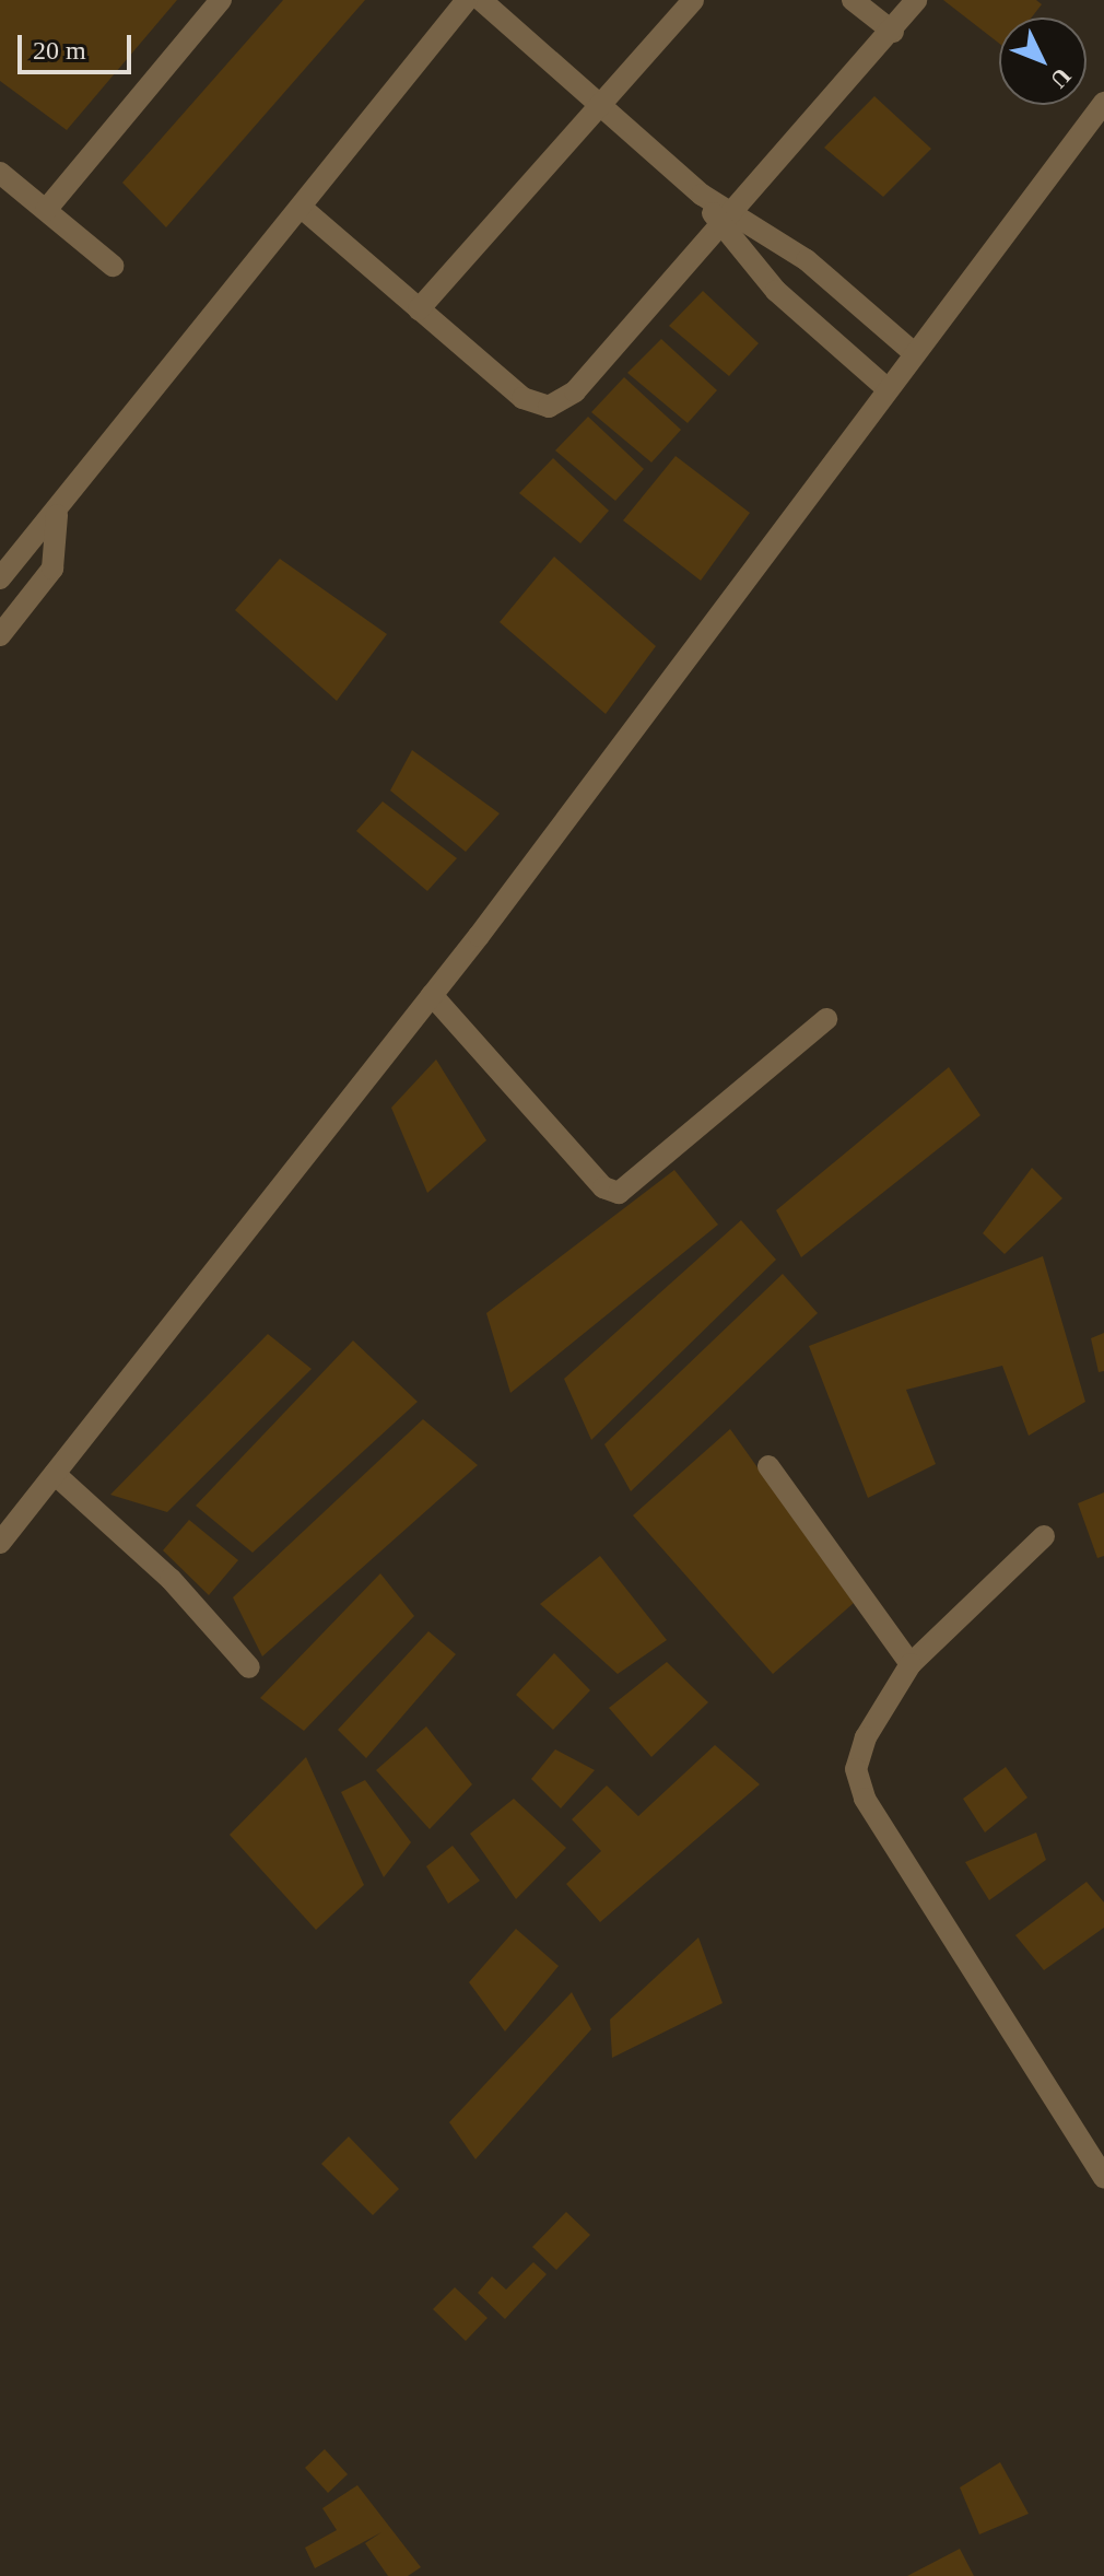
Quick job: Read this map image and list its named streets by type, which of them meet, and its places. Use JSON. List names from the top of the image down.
{
  "scale_bar": "20 m",
  "north": "bottom right"
}
